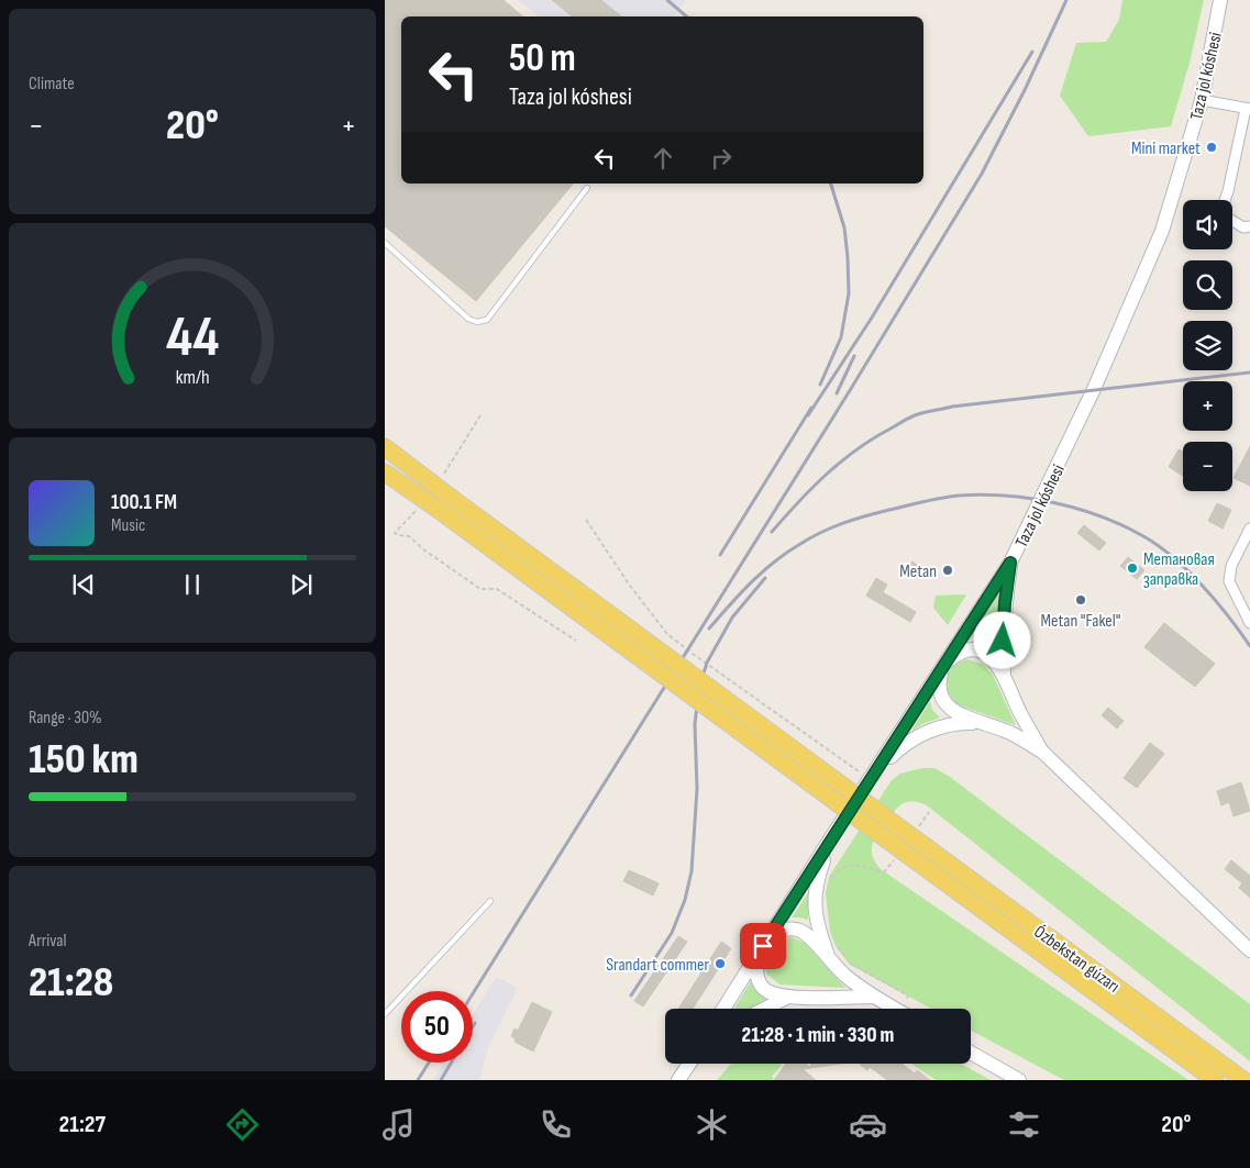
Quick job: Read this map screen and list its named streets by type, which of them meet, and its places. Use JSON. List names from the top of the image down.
{
  "streets": {
    "main road": ["Taza jol kóshesi", "Ózbekstan gúzarı"]
  },
  "places": [
    "Mini market",
    "Метановая заправка",
    "Metan",
    "Metan \"Fakel\"",
    "Srandart commer"
  ],
  "page": {
    "tile": [
      "Climate",
      ["Range · 30%", "150 km"],
      ["Arrival", "21:28"]
    ],
    "turn": ["50 m", "Taza jol kóshesi"],
    "heat": ["−", "20°", "+"],
    "map_buttons": ["+", "−"],
    "song": ["100.1 FM", "Music"],
    "limit": "50",
    "trip": "21:28 · 1 min · 330 m",
    "tabs": ["21:27", "20°"],
    "gauge": ["44", "km/h"]
  }
}
